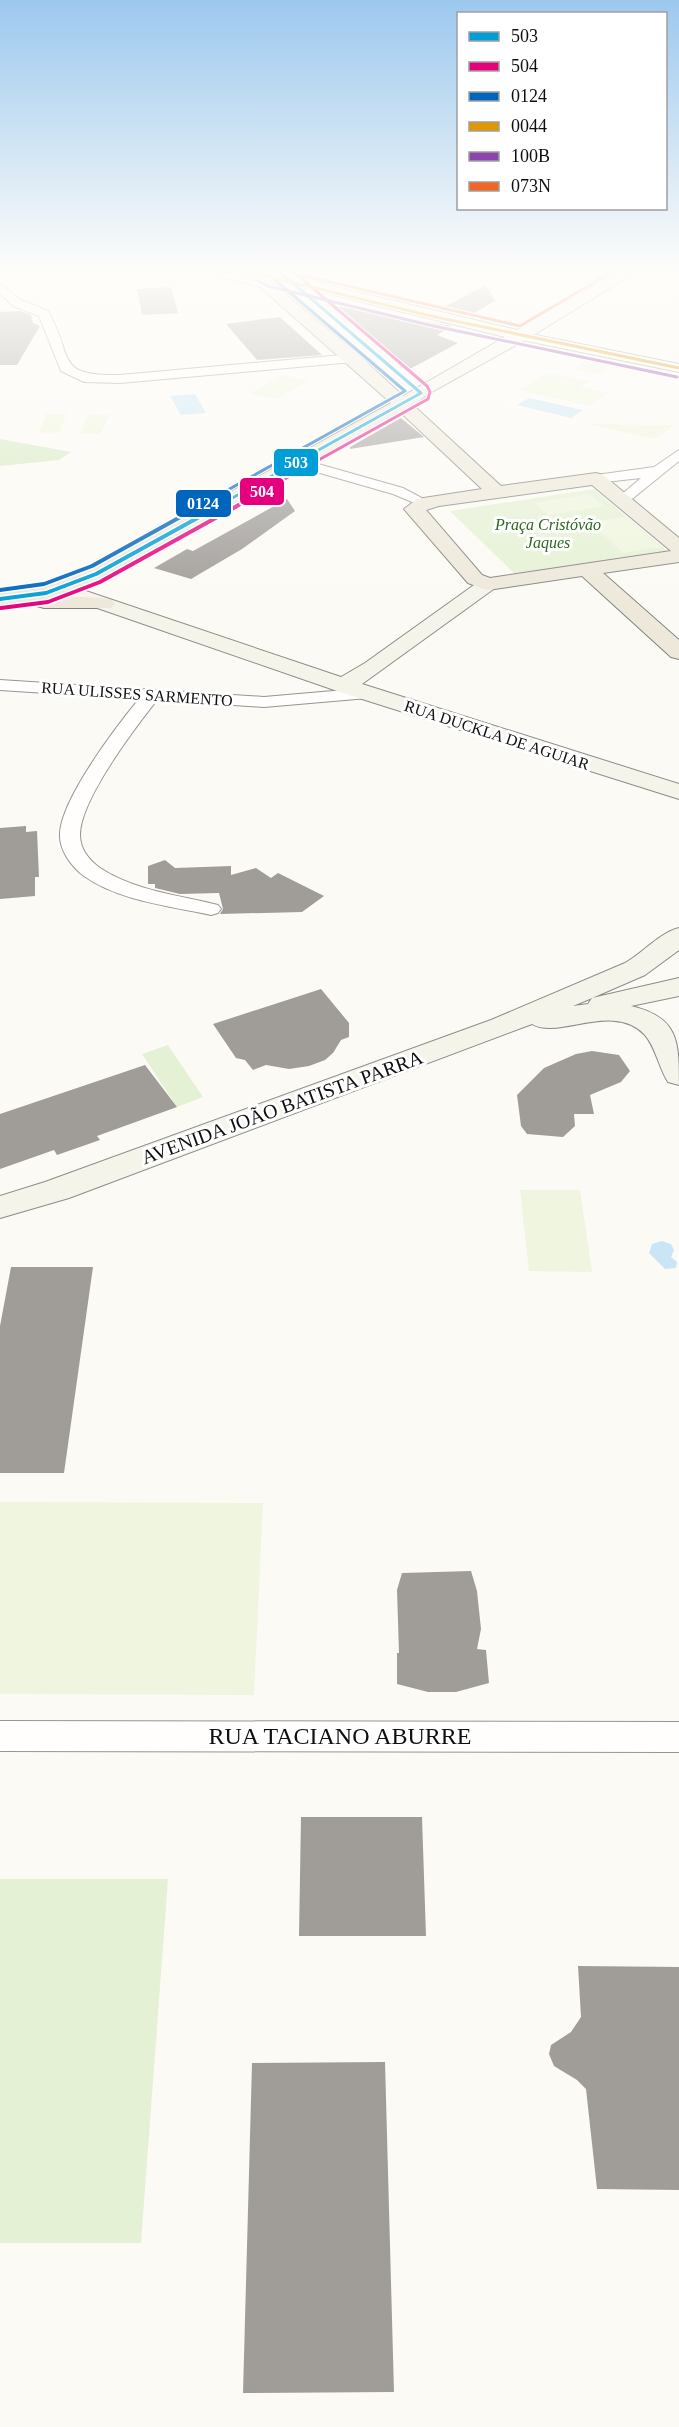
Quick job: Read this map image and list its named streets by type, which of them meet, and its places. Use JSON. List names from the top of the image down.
{
  "streets": {
    "main road": ["RUA DUCKLA DE AGUIAR", "AVENIDA JOÃO BATISTA PARRA"],
    "street": ["RUA ULISSES SARMENTO", "RUA TACIANO ABURRE"]
  },
  "crossings": [
    ["RUA ULISSES SARMENTO", "RUA DUCKLA DE AGUIAR"]
  ],
  "parks": ["Praça Cristóvão Jaques"],
  "lines": ["transit line 503", "transit line 504", "transit line 0124"],
  "legend": [
    "503",
    "504",
    "0124",
    "0044",
    "100B",
    "073N"
  ]
}
